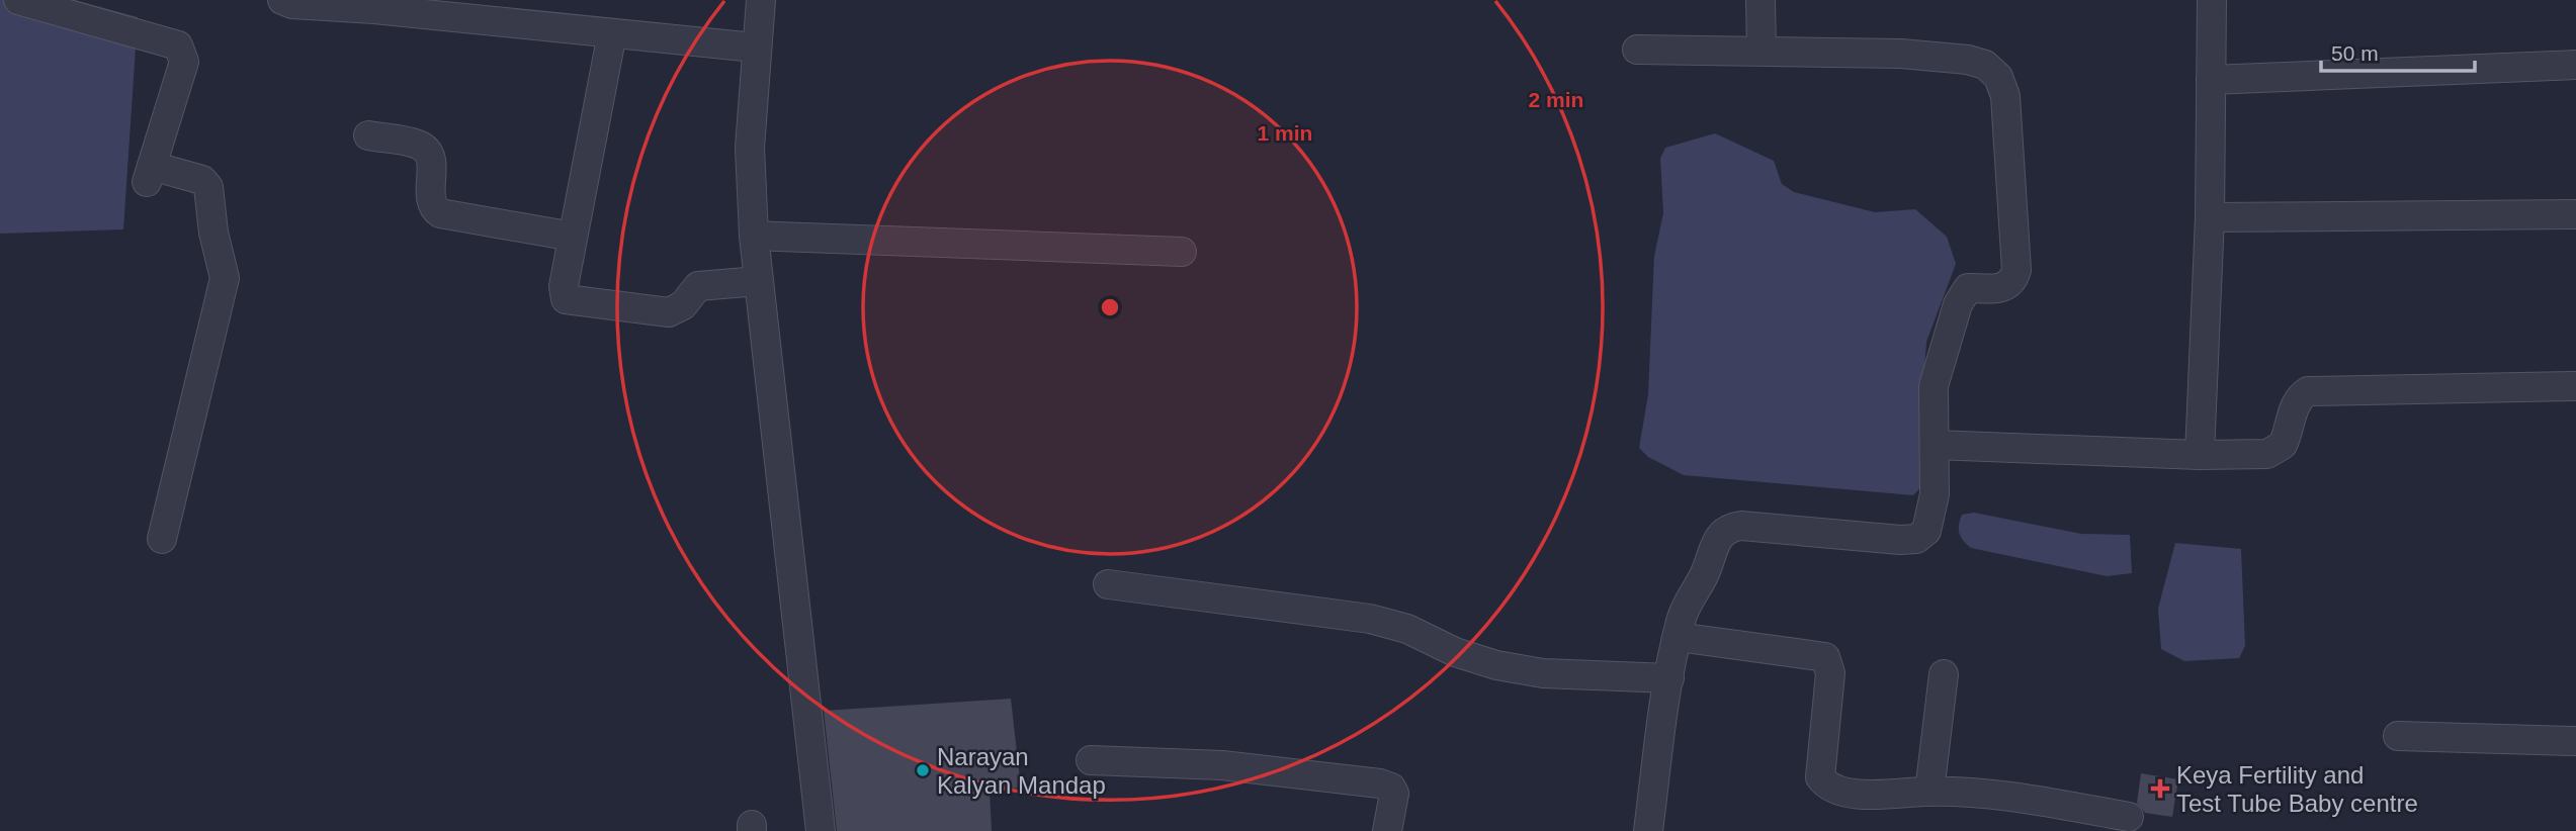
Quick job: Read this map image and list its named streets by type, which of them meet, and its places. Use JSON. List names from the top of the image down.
{
  "places": {
    "other": ["Narayan Kalyan Mandap"],
    "health": ["Keya Fertility and Test Tube Baby centre"]
  },
  "scale_bar": "50 m",
  "rings": ["2 min", "1 min"]
}
